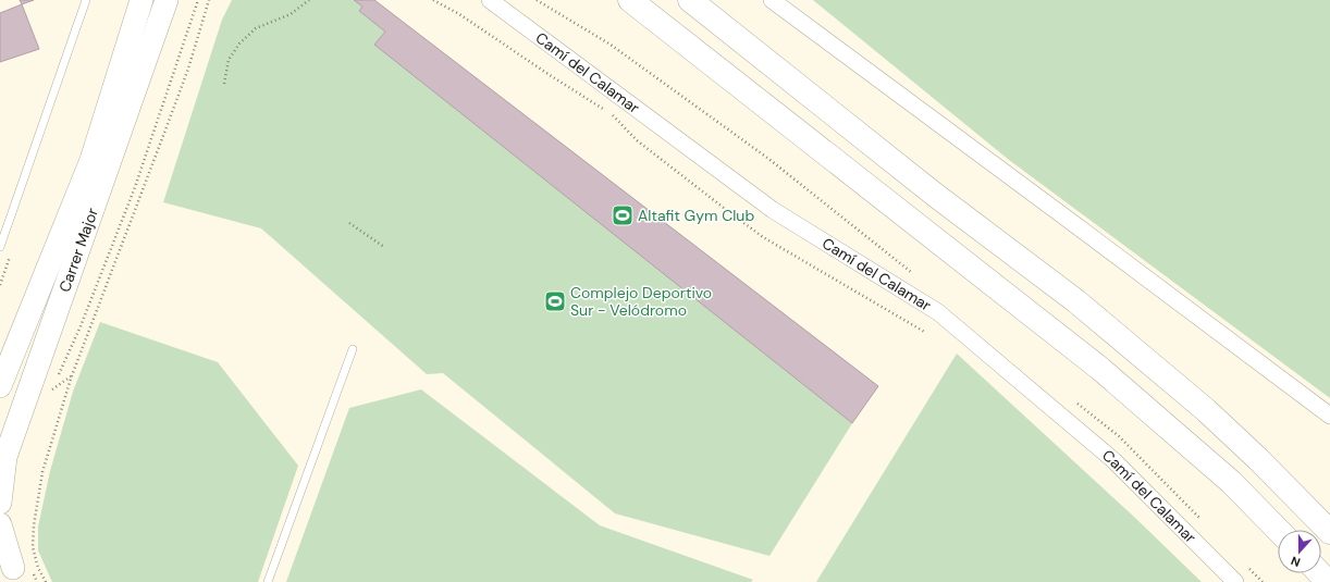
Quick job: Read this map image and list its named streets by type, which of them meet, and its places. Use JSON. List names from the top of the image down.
{
  "streets": {
    "main road": ["Carrer Major"],
    "street": ["Camí del Calamar"]
  },
  "places": {
    "sports": ["Altafit Gym Club", "Complejo Deportivo Sur - Velódromo"]
  },
  "north": "bottom"
}
